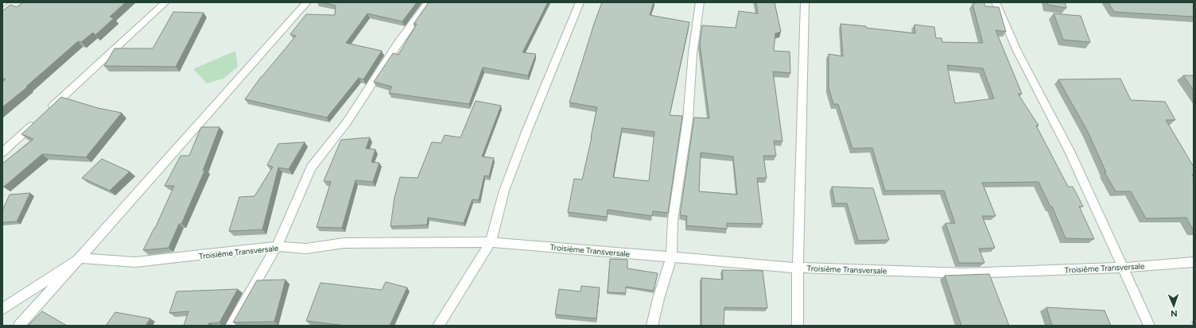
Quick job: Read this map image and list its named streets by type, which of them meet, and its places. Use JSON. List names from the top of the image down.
{
  "streets": {
    "street": ["Troisième Transversale"]
  },
  "north": "bottom"
}
